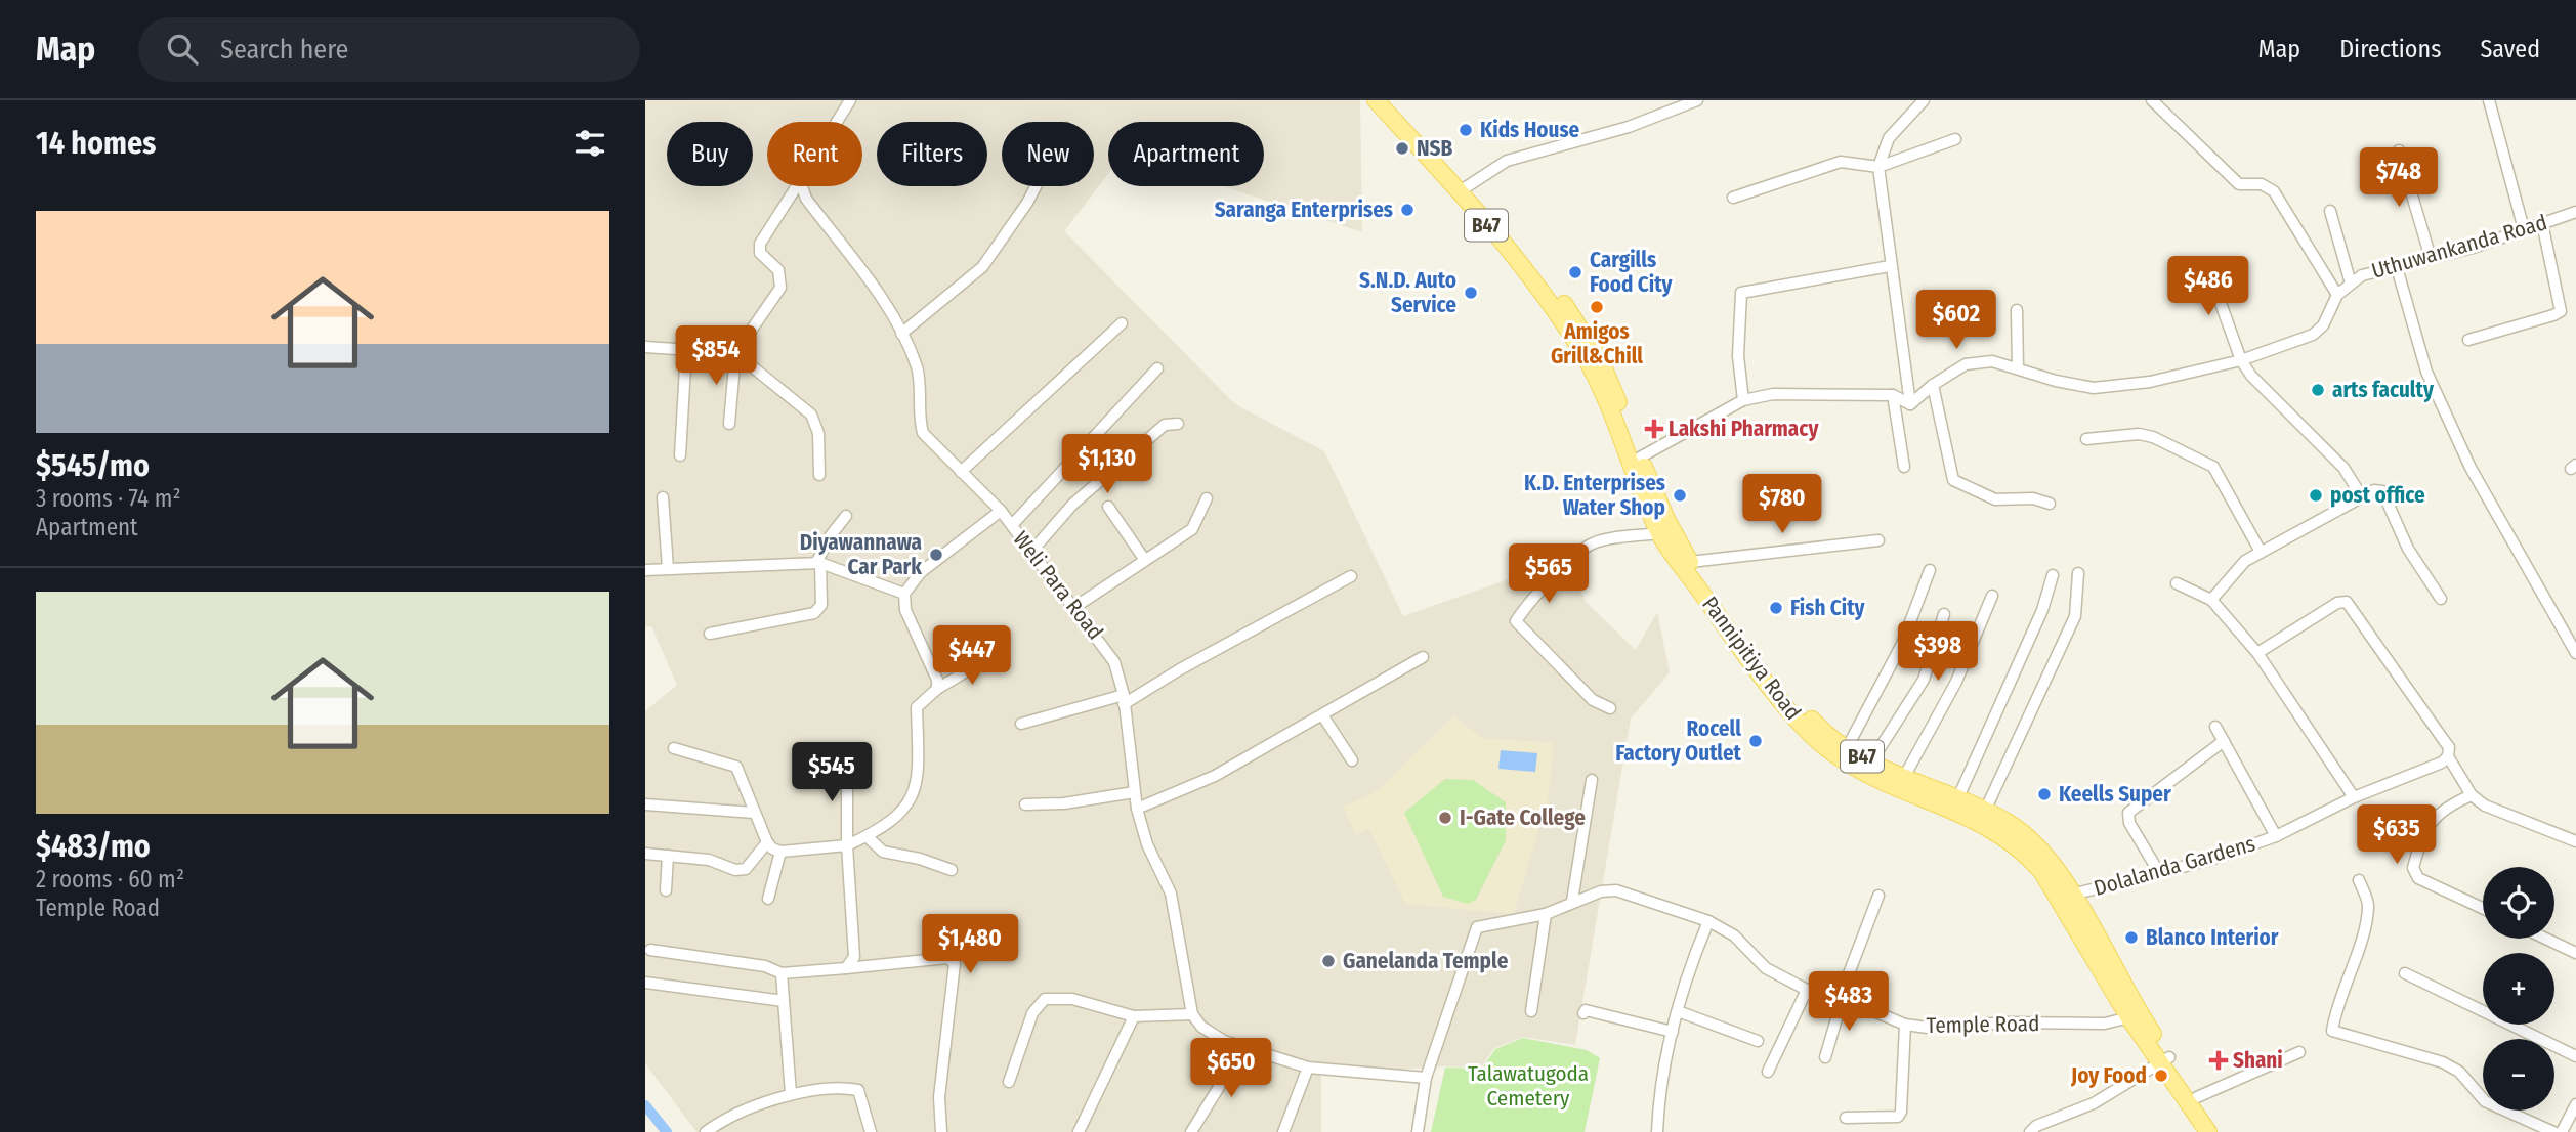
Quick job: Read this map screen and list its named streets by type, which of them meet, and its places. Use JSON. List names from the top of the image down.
{
  "streets": {
    "main road": ["B47", "Pannipitiya Road"],
    "street": [
      "Uthuwankanda Road",
      "Weli Para Road",
      "Dolalanda Gardens",
      "Temple Road"
    ]
  },
  "crossings": [
    ["Pannipitiya Road", "Dolalanda Gardens"],
    ["Pannipitiya Road", "Temple Road"]
  ],
  "parks": ["Talawatugoda Cemetery"],
  "places": {
    "other": [
      "Kids House",
      "NSB",
      "Saranga Enterprises",
      "Cargills Food City",
      "S.N.D. Auto Service",
      "Amigos Grill&Chill",
      "arts faculty",
      "K.D. Enterprises Water Shop",
      "post office",
      "Diyawannawa Car Park",
      "Fish City",
      "Rocell Factory Outlet",
      "Keells Super",
      "I-Gate College",
      "Blanco Interior",
      "Ganelanda Temple",
      "Joy Food"
    ],
    "health": ["Lakshi Pharmacy", "Shani"]
  },
  "page": {
    "header": "Map",
    "search": "Search here",
    "nav": ["Map", "Directions", "Saved"],
    "heading": "14 homes",
    "chip": [
      "Buy",
      "Rent",
      "Filters",
      "New",
      "Apartment"
    ],
    "price": [
      "$748",
      "$486",
      "$602",
      "$854",
      "$1,130",
      "$780",
      "$565",
      "$398",
      "$447",
      "$545",
      "$635",
      "$1,480",
      "$483",
      "$650"
    ],
    "list": [
      {
        "name": "$545/mo",
        "note": "3 rooms · 74 m² · Apartment"
      },
      {
        "name": "$483/mo",
        "note": "2 rooms · 60 m² · Temple Road"
      }
    ],
    "map_buttons": ["+", "−"]
  }
}
